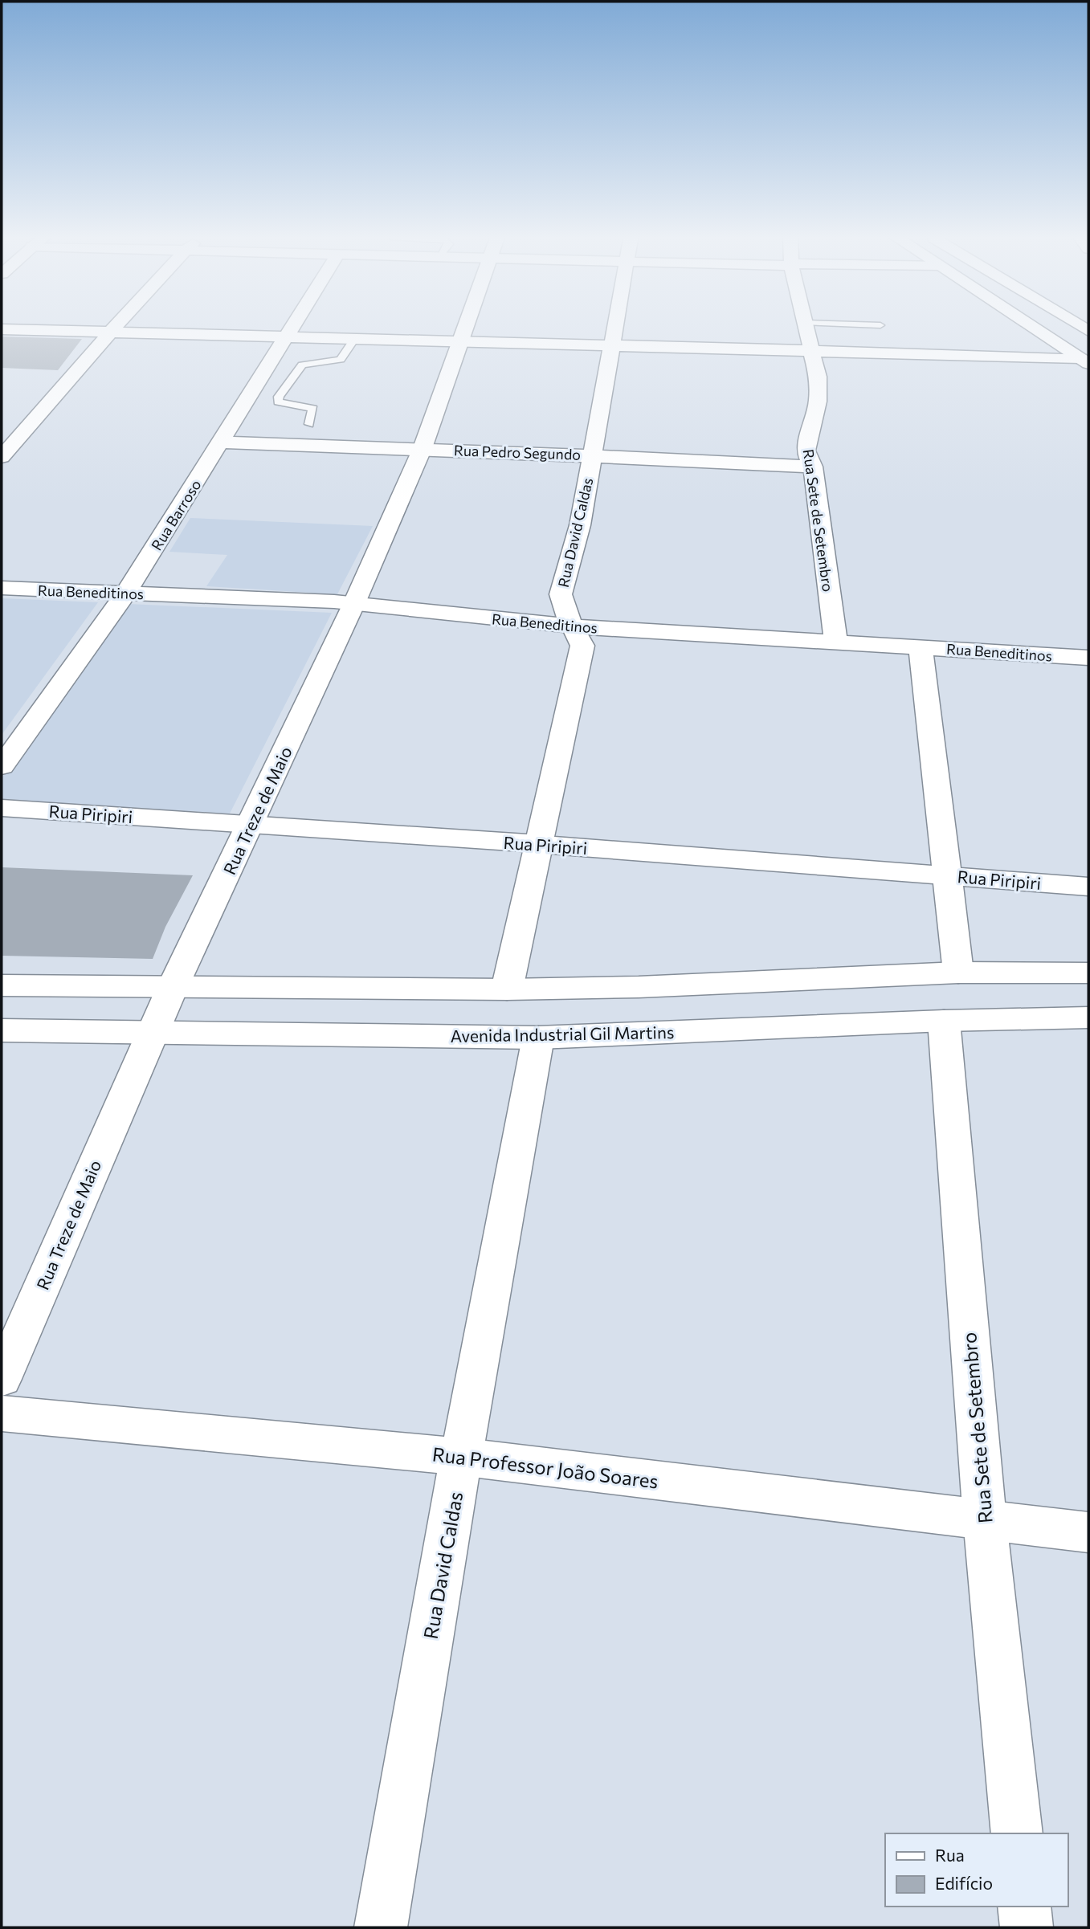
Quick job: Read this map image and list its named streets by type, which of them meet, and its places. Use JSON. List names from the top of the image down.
{
  "streets": {
    "street": [
      "Rua Pedro Segundo",
      "Rua Barroso",
      "Rua Sete de Setembro",
      "Rua David Caldas",
      "Rua Beneditinos",
      "Rua Treze de Maio",
      "Rua Piripiri",
      "Avenida Industrial Gil Martins",
      "Rua Professor João Soares"
    ]
  },
  "crossings": [
    ["Rua Pedro Segundo", "Rua Barroso"],
    ["Rua Pedro Segundo", "Rua Sete de Setembro"],
    ["Rua Pedro Segundo", "Rua David Caldas"],
    ["Rua Pedro Segundo", "Rua Treze de Maio"],
    ["Rua Barroso", "Rua Beneditinos"],
    ["Rua Sete de Setembro", "Rua Beneditinos"],
    ["Rua Sete de Setembro", "Avenida Industrial Gil Martins"],
    ["Rua Sete de Setembro", "Rua Professor João Soares"],
    ["Rua David Caldas", "Rua Beneditinos"],
    ["Rua David Caldas", "Rua Piripiri"],
    ["Rua David Caldas", "Avenida Industrial Gil Martins"],
    ["Rua David Caldas", "Rua Professor João Soares"],
    ["Rua Beneditinos", "Rua Treze de Maio"],
    ["Rua Treze de Maio", "Rua Piripiri"],
    ["Rua Treze de Maio", "Avenida Industrial Gil Martins"]
  ],
  "legend": ["Rua", "Edifício"]
}
